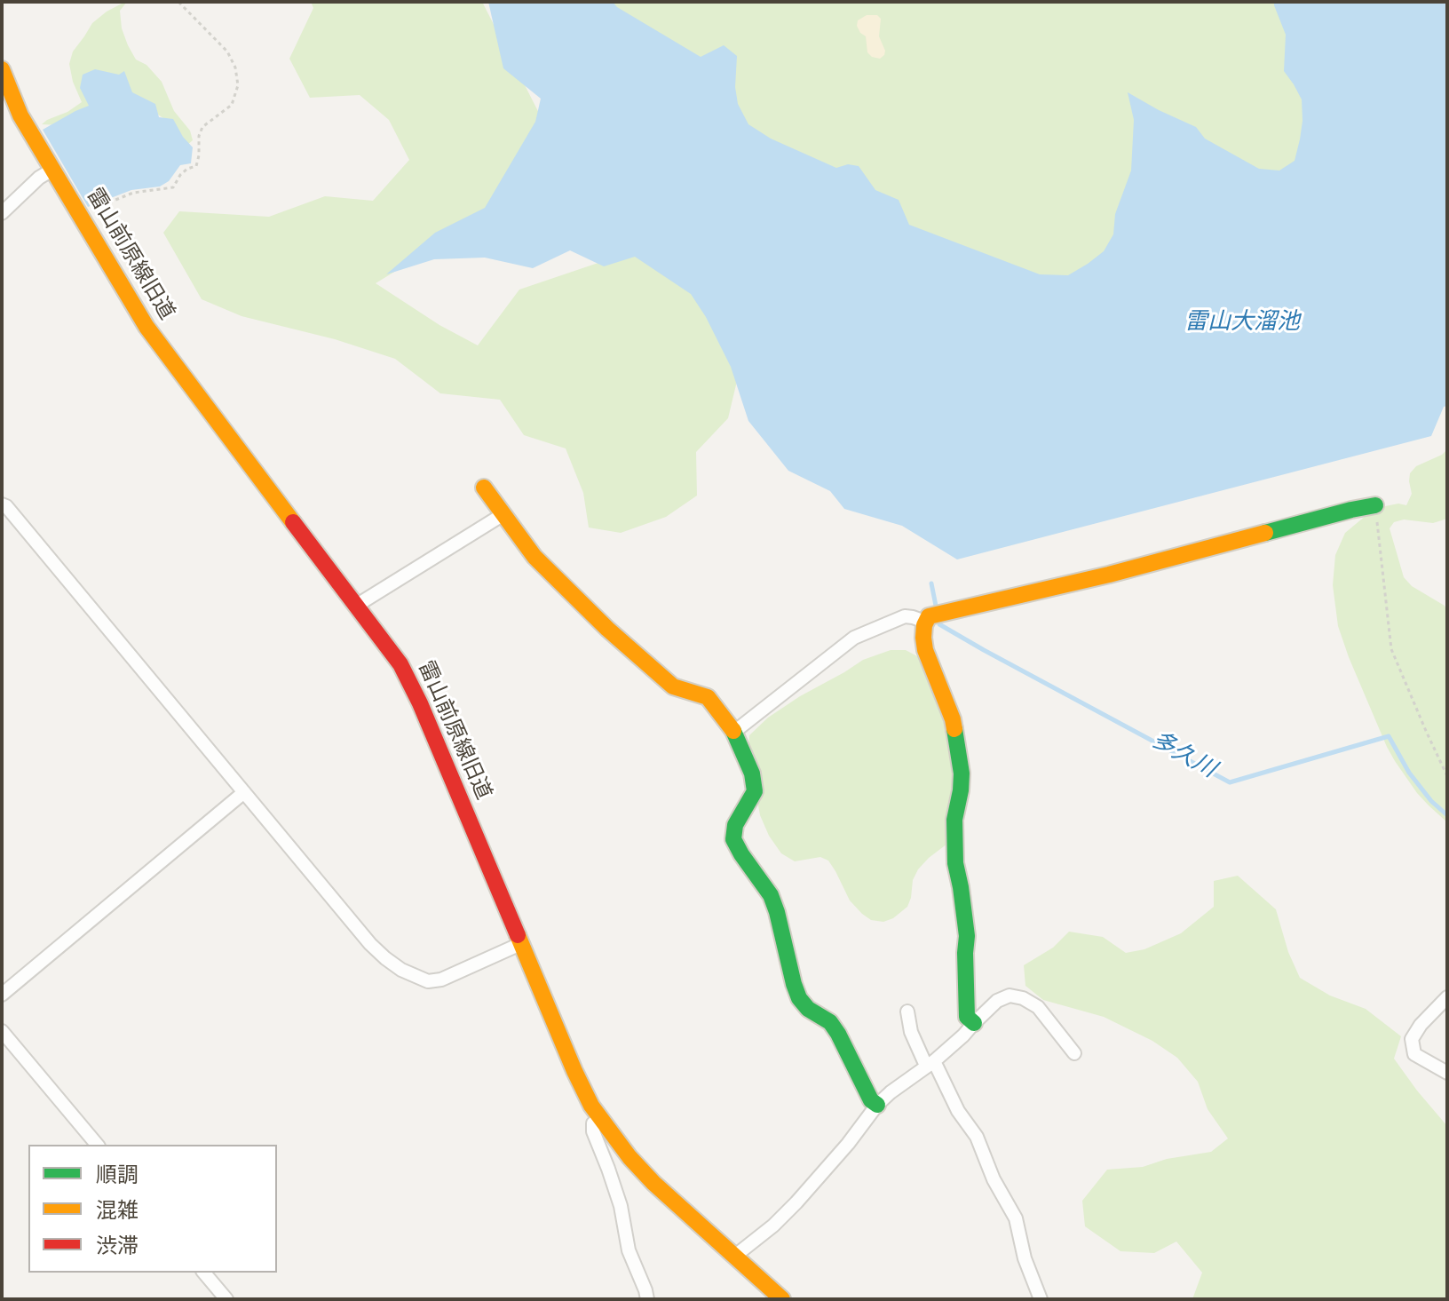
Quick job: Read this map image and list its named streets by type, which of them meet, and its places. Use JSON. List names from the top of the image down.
{
  "streets": {
    "street": ["雷山前原線旧道"]
  },
  "water": ["雷山大溜池", "多久川"],
  "legend": ["順調", "混雑", "渋滞"]
}
